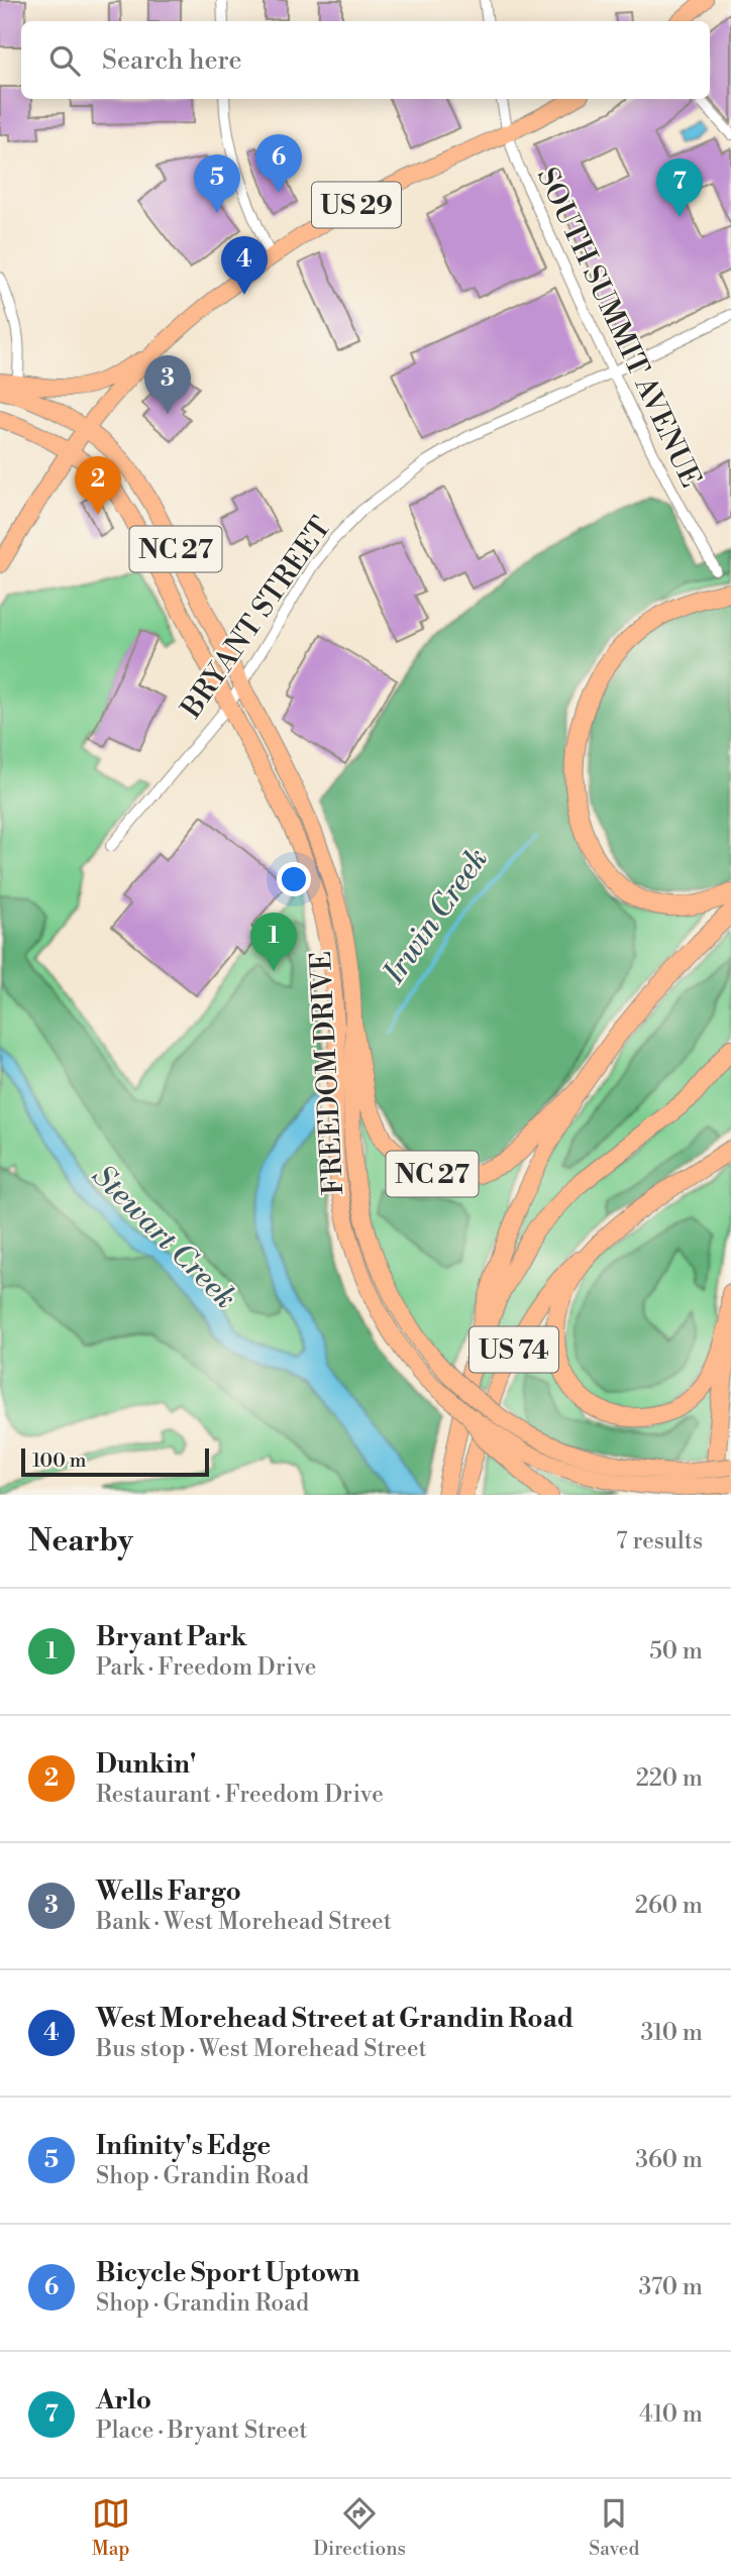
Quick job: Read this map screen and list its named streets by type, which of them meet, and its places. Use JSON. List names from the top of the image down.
{
  "streets": {
    "highway": ["NC 27", "US 74"],
    "main road": ["US 29", "FREEDOM DRIVE"],
    "street": ["SOUTH SUMMIT AVENUE", "BRYANT STREET"]
  },
  "crossings": [
    ["US 29", "SOUTH SUMMIT AVENUE"],
    ["US 29", "FREEDOM DRIVE"],
    ["SOUTH SUMMIT AVENUE", "BRYANT STREET"],
    ["NC 27", "FREEDOM DRIVE"],
    ["NC 27", "US 74"],
    ["BRYANT STREET", "FREEDOM DRIVE"]
  ],
  "water": ["Irwin Creek", "Stewart Creek"],
  "scale_bar": "100 m",
  "page": {
    "search": "Search here",
    "pins": [
      "6",
      "5",
      "7",
      "4",
      "3",
      "2",
      "1"
    ],
    "scale": "100 m",
    "heading": ["Nearby", "7 results"],
    "list": [
      {
        "mark": "1",
        "name": "Bryant Park",
        "note": "Park · Freedom Drive",
        "value": "50 m"
      },
      {
        "mark": "2",
        "name": "Dunkin'",
        "note": "Restaurant · Freedom Drive",
        "value": "220 m"
      },
      {
        "mark": "3",
        "name": "Wells Fargo",
        "note": "Bank · West Morehead Street",
        "value": "260 m"
      },
      {
        "mark": "4",
        "name": "West Morehead Street at Grandin Road",
        "note": "Bus stop · West Morehead Street",
        "value": "310 m"
      },
      {
        "mark": "5",
        "name": "Infinity's Edge",
        "note": "Shop · Grandin Road",
        "value": "360 m"
      },
      {
        "mark": "6",
        "name": "Bicycle Sport Uptown",
        "note": "Shop · Grandin Road",
        "value": "370 m"
      },
      {
        "mark": "7",
        "name": "Arlo",
        "note": "Place · Bryant Street",
        "value": "410 m"
      }
    ],
    "nav": ["Map", "Directions", "Saved"]
  }
}
